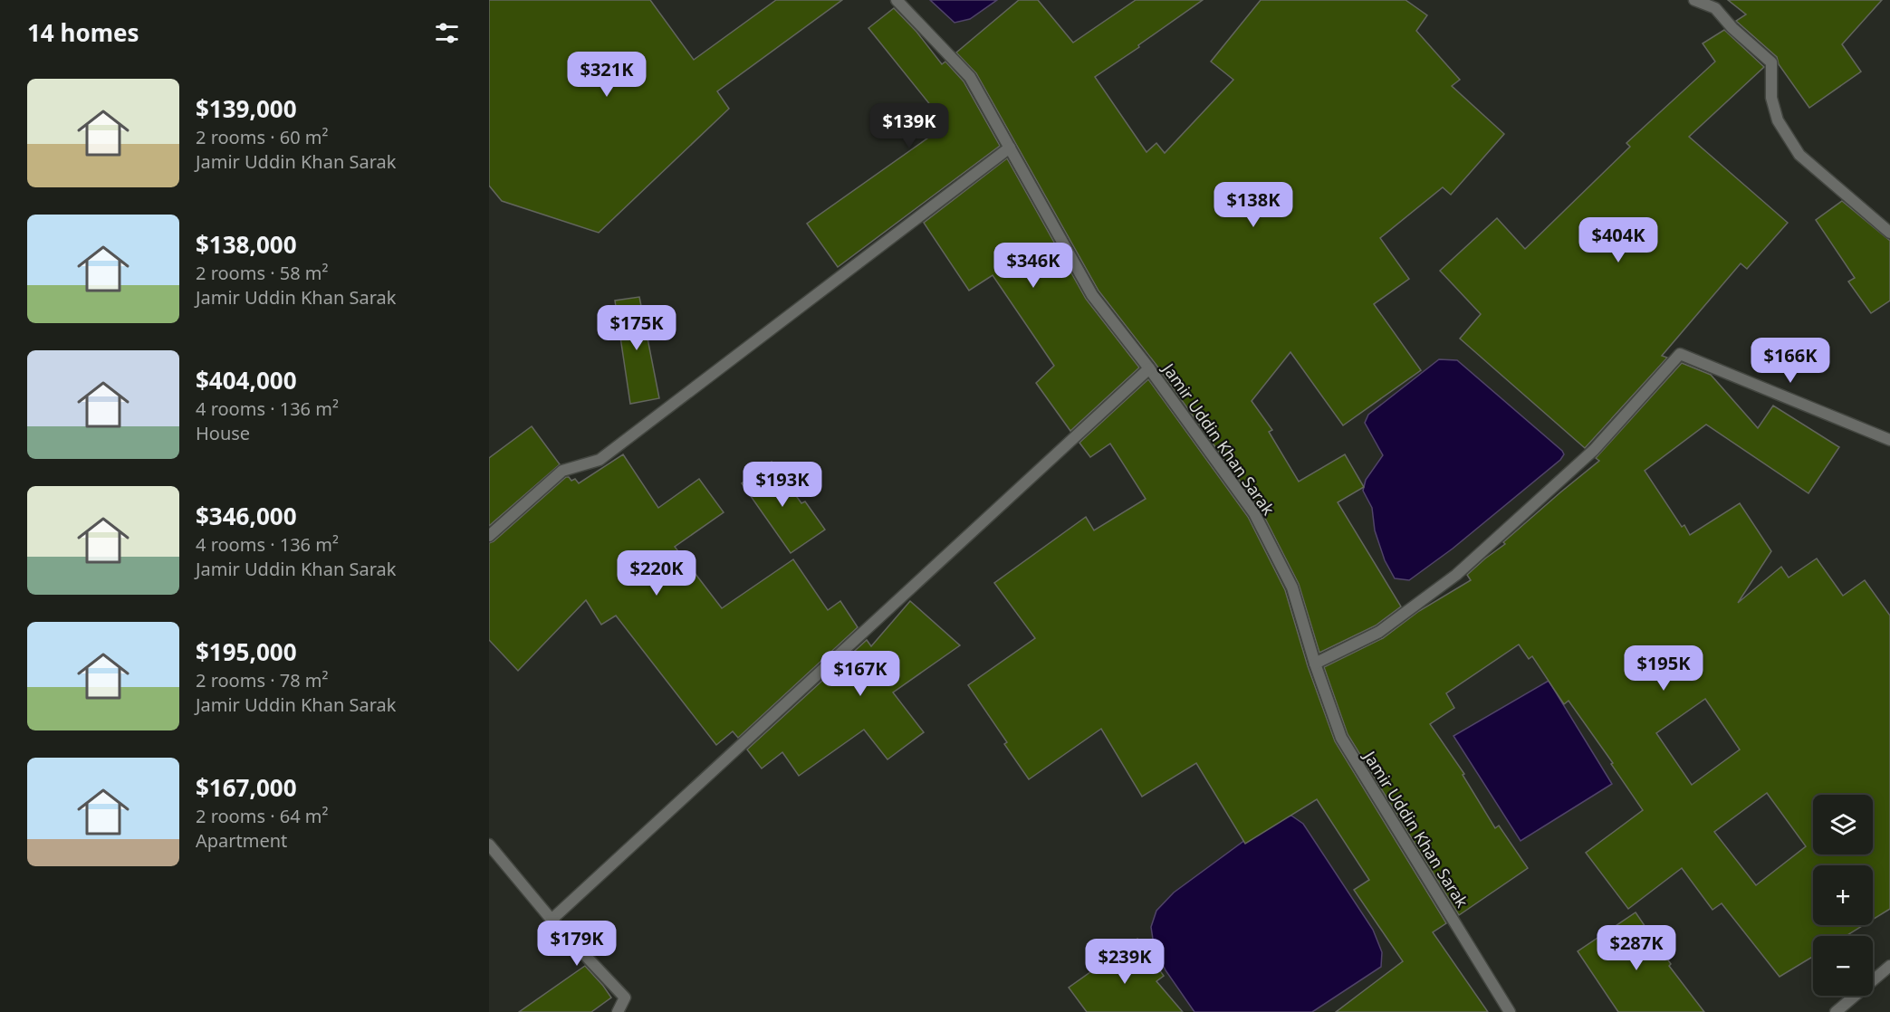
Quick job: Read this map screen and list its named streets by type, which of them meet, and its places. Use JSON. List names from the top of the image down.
{
  "streets": {
    "street": ["Jamir Uddin Khan Sarak"]
  },
  "page": {
    "heading": "14 homes",
    "price": [
      "$321K",
      "$139K",
      "$138K",
      "$404K",
      "$346K",
      "$175K",
      "$166K",
      "$193K",
      "$220K",
      "$195K",
      "$167K",
      "$179K",
      "$287K",
      "$239K"
    ],
    "list": [
      {
        "name": "$139,000",
        "note": "2 rooms · 60 m² · Jamir Uddin Khan Sarak"
      },
      {
        "name": "$138,000",
        "note": "2 rooms · 58 m² · Jamir Uddin Khan Sarak"
      },
      {
        "name": "$404,000",
        "note": "4 rooms · 136 m² · House"
      },
      {
        "name": "$346,000",
        "note": "4 rooms · 136 m² · Jamir Uddin Khan Sarak"
      },
      {
        "name": "$195,000",
        "note": "2 rooms · 78 m² · Jamir Uddin Khan Sarak"
      },
      {
        "name": "$167,000",
        "note": "2 rooms · 64 m² · Apartment"
      }
    ],
    "map_buttons": ["+", "−"]
  }
}
